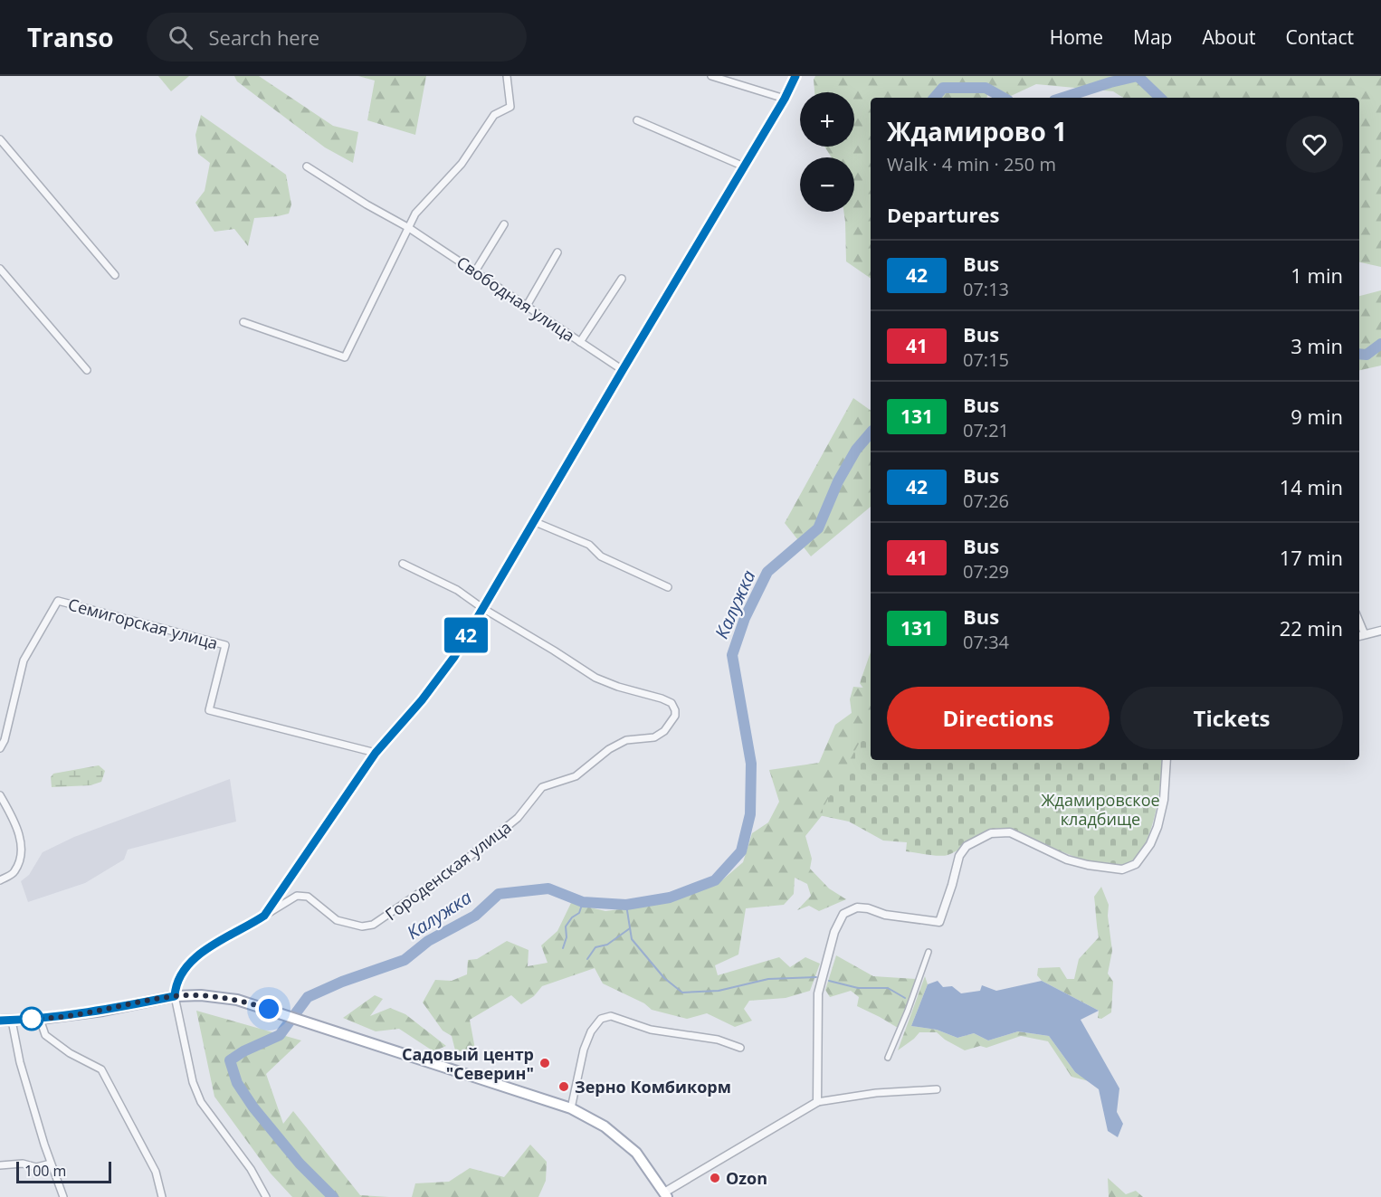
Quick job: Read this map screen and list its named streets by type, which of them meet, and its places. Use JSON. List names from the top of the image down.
{
  "streets": {
    "street": ["Свободная улица", "Семигорская улица", "Городенская улица"]
  },
  "crossings": [
    ["Свободная улица", "Городенская улица"],
    ["Семигорская улица", "Городенская улица"]
  ],
  "water": ["Калужка"],
  "parks": ["Ждамировское кладбище"],
  "places": ["Садовый центр \"Северин\"", "Зерно Комбикорм", "Ozon"],
  "lines": ["bus line 42"],
  "scale_bar": "100 m",
  "page": {
    "header": "Transo",
    "search": "Search here",
    "nav": [
      "Home",
      "Map",
      "About",
      "Contact"
    ],
    "on_map": "42",
    "map_buttons": ["+", "−"],
    "heading": [
      ["Ждамирово 1", "Walk · 4 min · 250 m"],
      "Departures"
    ],
    "list": [
      {
        "mark": "42",
        "name": "Bus",
        "note": "07:13",
        "value": "1 min"
      },
      {
        "mark": "41",
        "name": "Bus",
        "note": "07:15",
        "value": "3 min"
      },
      {
        "mark": "131",
        "name": "Bus",
        "note": "07:21",
        "value": "9 min"
      },
      {
        "mark": "42",
        "name": "Bus",
        "note": "07:26",
        "value": "14 min"
      },
      {
        "mark": "41",
        "name": "Bus",
        "note": "07:29",
        "value": "17 min"
      },
      {
        "mark": "131",
        "name": "Bus",
        "note": "07:34",
        "value": "22 min"
      }
    ],
    "buttons": ["Directions", "Tickets"],
    "scale": "100 m"
  }
}
